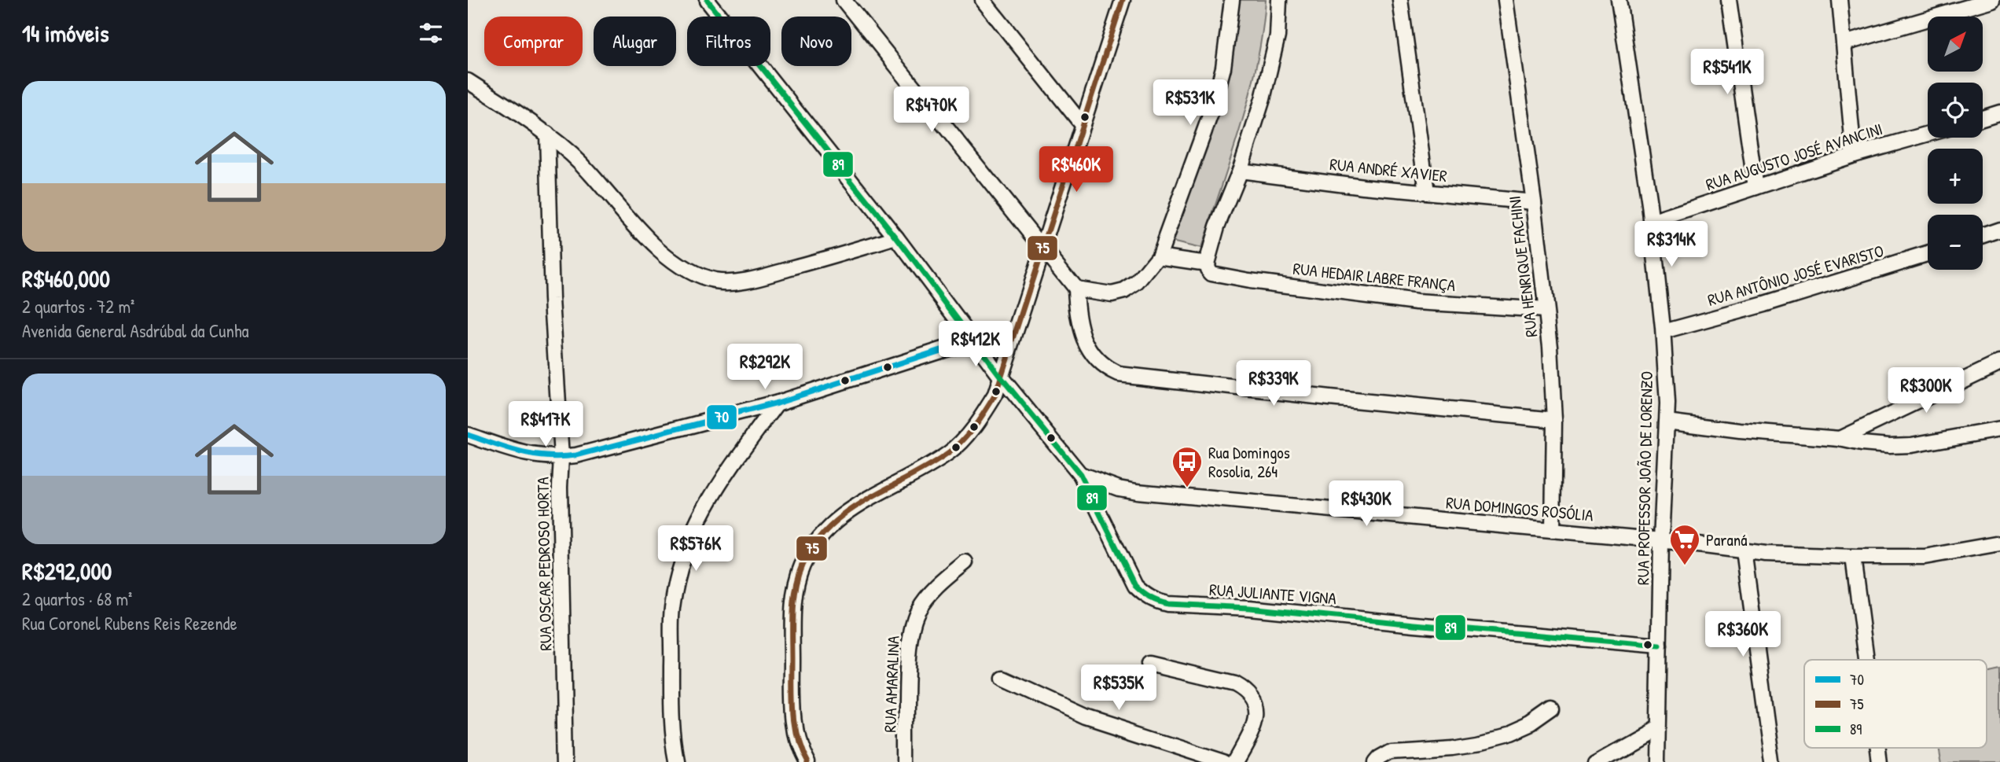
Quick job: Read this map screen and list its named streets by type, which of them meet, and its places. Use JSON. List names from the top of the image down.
{
  "streets": {
    "street": [
      "RUA AUGUSTO JOSÉ AVANCINI",
      "RUA ANDRÉ XAVIER",
      "RUA HENRIQUE FACHINI",
      "RUA ANTÔNIO JOSÉ EVARISTO",
      "RUA HEDAIR LABRE FRANÇA",
      "RUA PROFESSOR JOÃO DE LORENZO",
      "RUA DOMINGOS ROSÓLIA",
      "RUA OSCAR PEDROSO HORTA",
      "RUA JULIANTE VIGNA",
      "RUA AMARALINA"
    ]
  },
  "crossings": [
    ["RUA AUGUSTO JOSÉ AVANCINI", "RUA PROFESSOR JOÃO DE LORENZO"],
    ["RUA ANDRÉ XAVIER", "RUA HENRIQUE FACHINI"],
    ["RUA HENRIQUE FACHINI", "RUA HEDAIR LABRE FRANÇA"],
    ["RUA HENRIQUE FACHINI", "RUA DOMINGOS ROSÓLIA"],
    ["RUA ANTÔNIO JOSÉ EVARISTO", "RUA PROFESSOR JOÃO DE LORENZO"],
    ["RUA PROFESSOR JOÃO DE LORENZO", "RUA DOMINGOS ROSÓLIA"],
    ["RUA PROFESSOR JOÃO DE LORENZO", "RUA JULIANTE VIGNA"],
    ["RUA DOMINGOS ROSÓLIA", "RUA JULIANTE VIGNA"]
  ],
  "places": {
    "bus stop": ["Rua Domingos Rosolia, 264"],
    "supermarket": ["Paraná"]
  },
  "lines": ["transit line 75", "transit line 89", "transit line 70"],
  "legend": ["70", "75", "89"],
  "north": "top right",
  "page": {
    "heading": "14 imóveis",
    "map_buttons": ["+", "−"],
    "chip": [
      "Comprar",
      "Alugar",
      "Filtros",
      "Novo"
    ],
    "price": [
      "R$541K",
      "R$531K",
      "R$470K",
      "R$460K",
      "R$314K",
      "R$412K",
      "R$292K",
      "R$339K",
      "R$300K",
      "R$417K",
      "R$430K",
      "R$576K",
      "R$360K",
      "R$535K"
    ],
    "list": [
      {
        "name": "R$460,000",
        "note": "2 quartos · 72 m² · Avenida General Asdrúbal da Cunha"
      },
      {
        "name": "R$292,000",
        "note": "2 quartos · 68 m² · Rua Coronel Rubens Reis Rezende"
      }
    ]
  }
}
